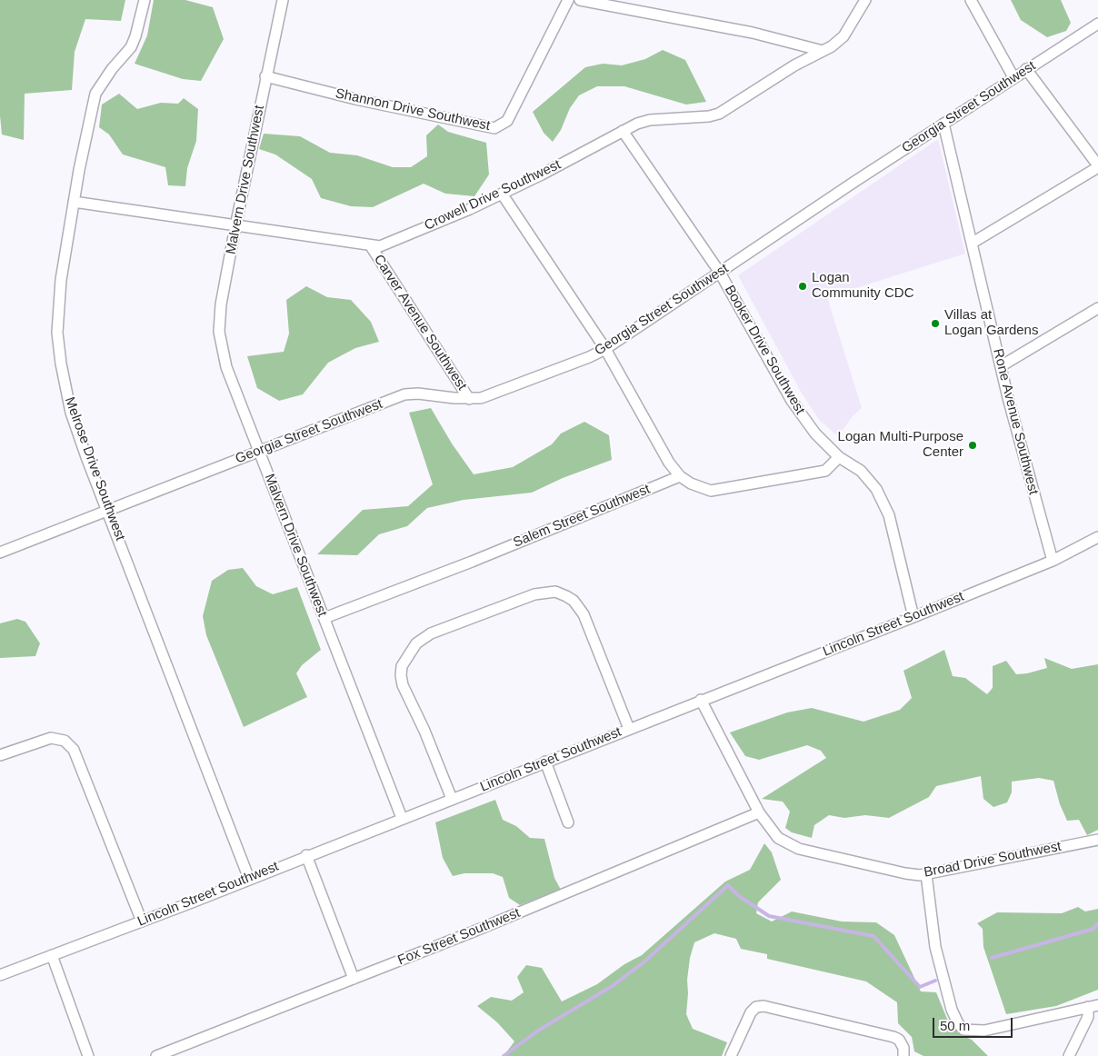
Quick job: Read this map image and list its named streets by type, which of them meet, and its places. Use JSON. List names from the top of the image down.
{
  "streets": {
    "street": [
      "Georgia Street Southwest",
      "Shannon Drive Southwest",
      "Malvern Drive Southwest",
      "Crowell Drive Southwest",
      "Carver Avenue Southwest",
      "Booker Drive Southwest",
      "Rone Avenue Southwest",
      "Melrose Drive Southwest",
      "Salem Street Southwest",
      "Lincoln Street Southwest",
      "Broad Drive Southwest",
      "Fox Street Southwest"
    ]
  },
  "crossings": [
    ["Georgia Street Southwest", "Malvern Drive Southwest"],
    ["Georgia Street Southwest", "Carver Avenue Southwest"],
    ["Georgia Street Southwest", "Booker Drive Southwest"],
    ["Georgia Street Southwest", "Rone Avenue Southwest"],
    ["Georgia Street Southwest", "Melrose Drive Southwest"],
    ["Shannon Drive Southwest", "Malvern Drive Southwest"],
    ["Malvern Drive Southwest", "Crowell Drive Southwest"],
    ["Malvern Drive Southwest", "Salem Street Southwest"],
    ["Malvern Drive Southwest", "Lincoln Street Southwest"],
    ["Crowell Drive Southwest", "Carver Avenue Southwest"],
    ["Crowell Drive Southwest", "Booker Drive Southwest"],
    ["Crowell Drive Southwest", "Melrose Drive Southwest"],
    ["Booker Drive Southwest", "Lincoln Street Southwest"],
    ["Rone Avenue Southwest", "Lincoln Street Southwest"],
    ["Melrose Drive Southwest", "Lincoln Street Southwest"],
    ["Lincoln Street Southwest", "Broad Drive Southwest"],
    ["Broad Drive Southwest", "Fox Street Southwest"]
  ],
  "places": ["Logan Community CDC", "Villas at Logan Gardens", "Logan Multi-Purpose Center"],
  "scale_bar": "50 m"
}
